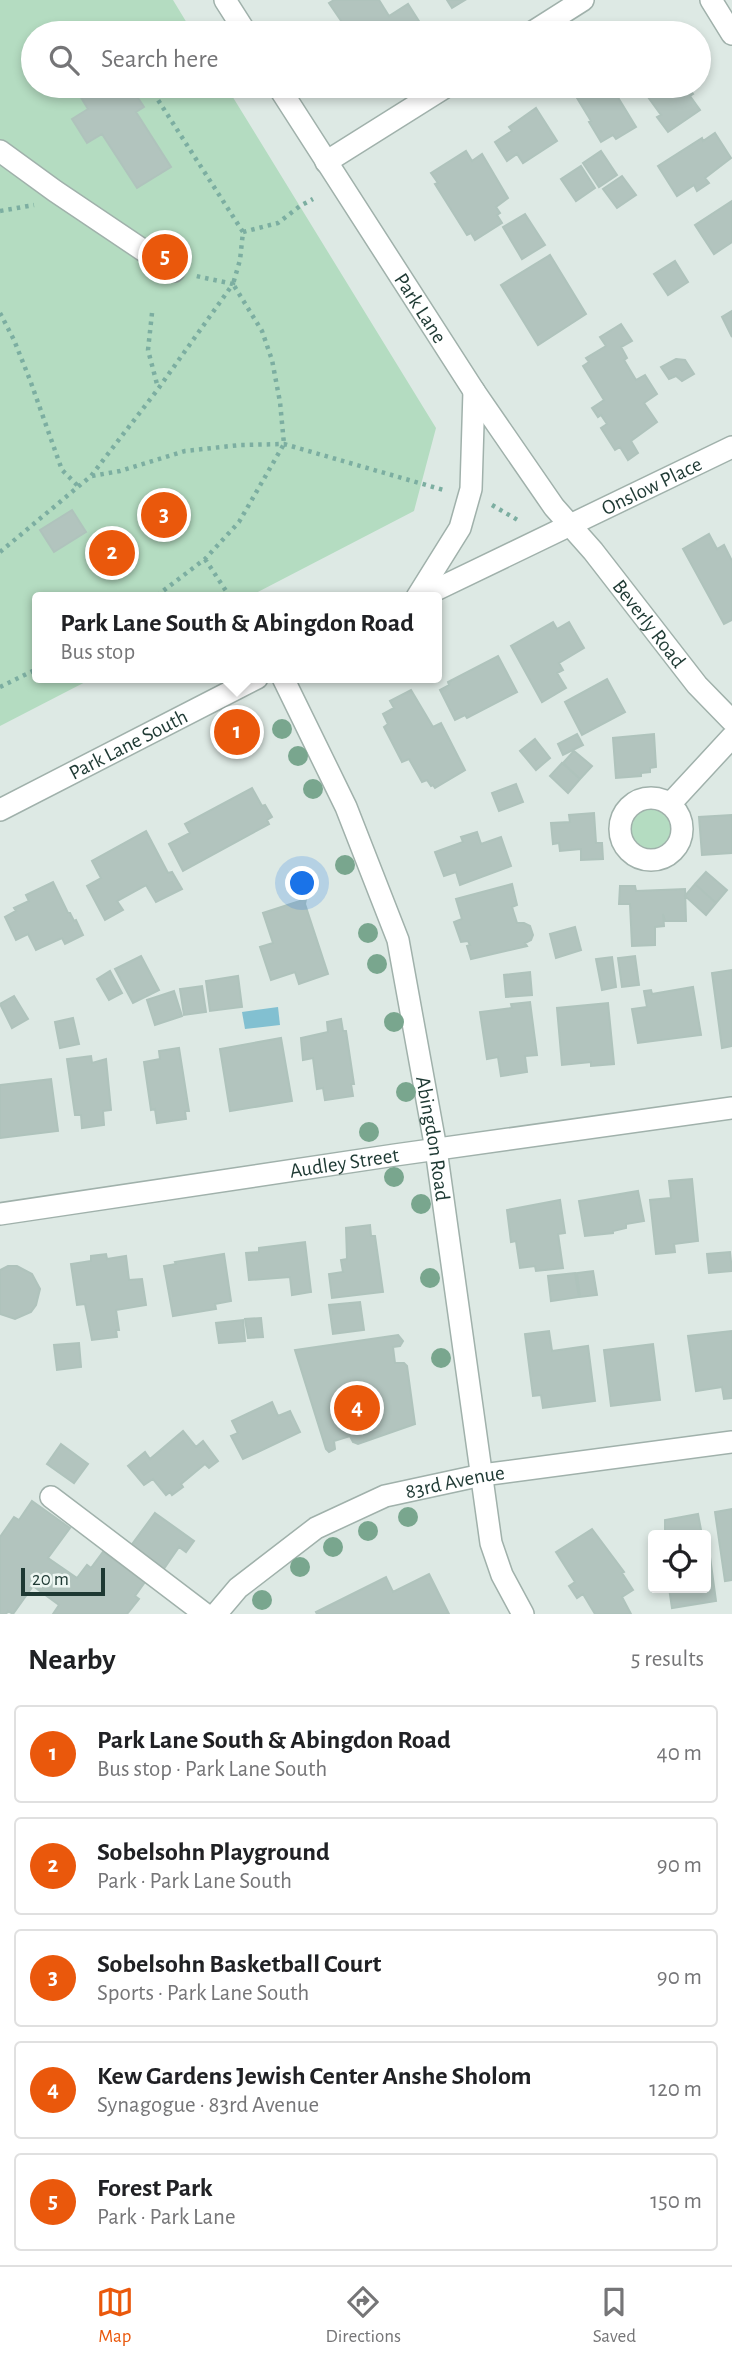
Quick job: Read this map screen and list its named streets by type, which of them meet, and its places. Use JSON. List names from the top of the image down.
{
  "streets": {
    "street": [
      "Park Lane",
      "Onslow Place",
      "Beverly Road",
      "Park Lane South",
      "Abingdon Road",
      "Audley Street",
      "83rd Avenue"
    ]
  },
  "crossings": [
    ["Park Lane", "Onslow Place"],
    ["Park Lane", "Beverly Road"],
    ["Onslow Place", "Beverly Road"],
    ["Abingdon Road", "Audley Street"],
    ["Abingdon Road", "83rd Avenue"]
  ],
  "scale_bar": "20 m",
  "page": {
    "search": "Search here",
    "pins": [
      "5",
      "3",
      "2",
      "1",
      "4"
    ],
    "popup": ["Park Lane South & Abingdon Road", "Bus stop"],
    "scale": "20 m",
    "heading": ["Nearby", "5 results"],
    "list": [
      {
        "mark": "1",
        "name": "Park Lane South & Abingdon Road",
        "note": "Bus stop · Park Lane South",
        "value": "40 m"
      },
      {
        "mark": "2",
        "name": "Sobelsohn Playground",
        "note": "Park · Park Lane South",
        "value": "90 m"
      },
      {
        "mark": "3",
        "name": "Sobelsohn Basketball Court",
        "note": "Sports · Park Lane South",
        "value": "90 m"
      },
      {
        "mark": "4",
        "name": "Kew Gardens Jewish Center Anshe Sholom",
        "note": "Synagogue · 83rd Avenue",
        "value": "120 m"
      },
      {
        "mark": "5",
        "name": "Forest Park",
        "note": "Park · Park Lane",
        "value": "150 m"
      }
    ],
    "nav": ["Map", "Directions", "Saved"]
  }
}
